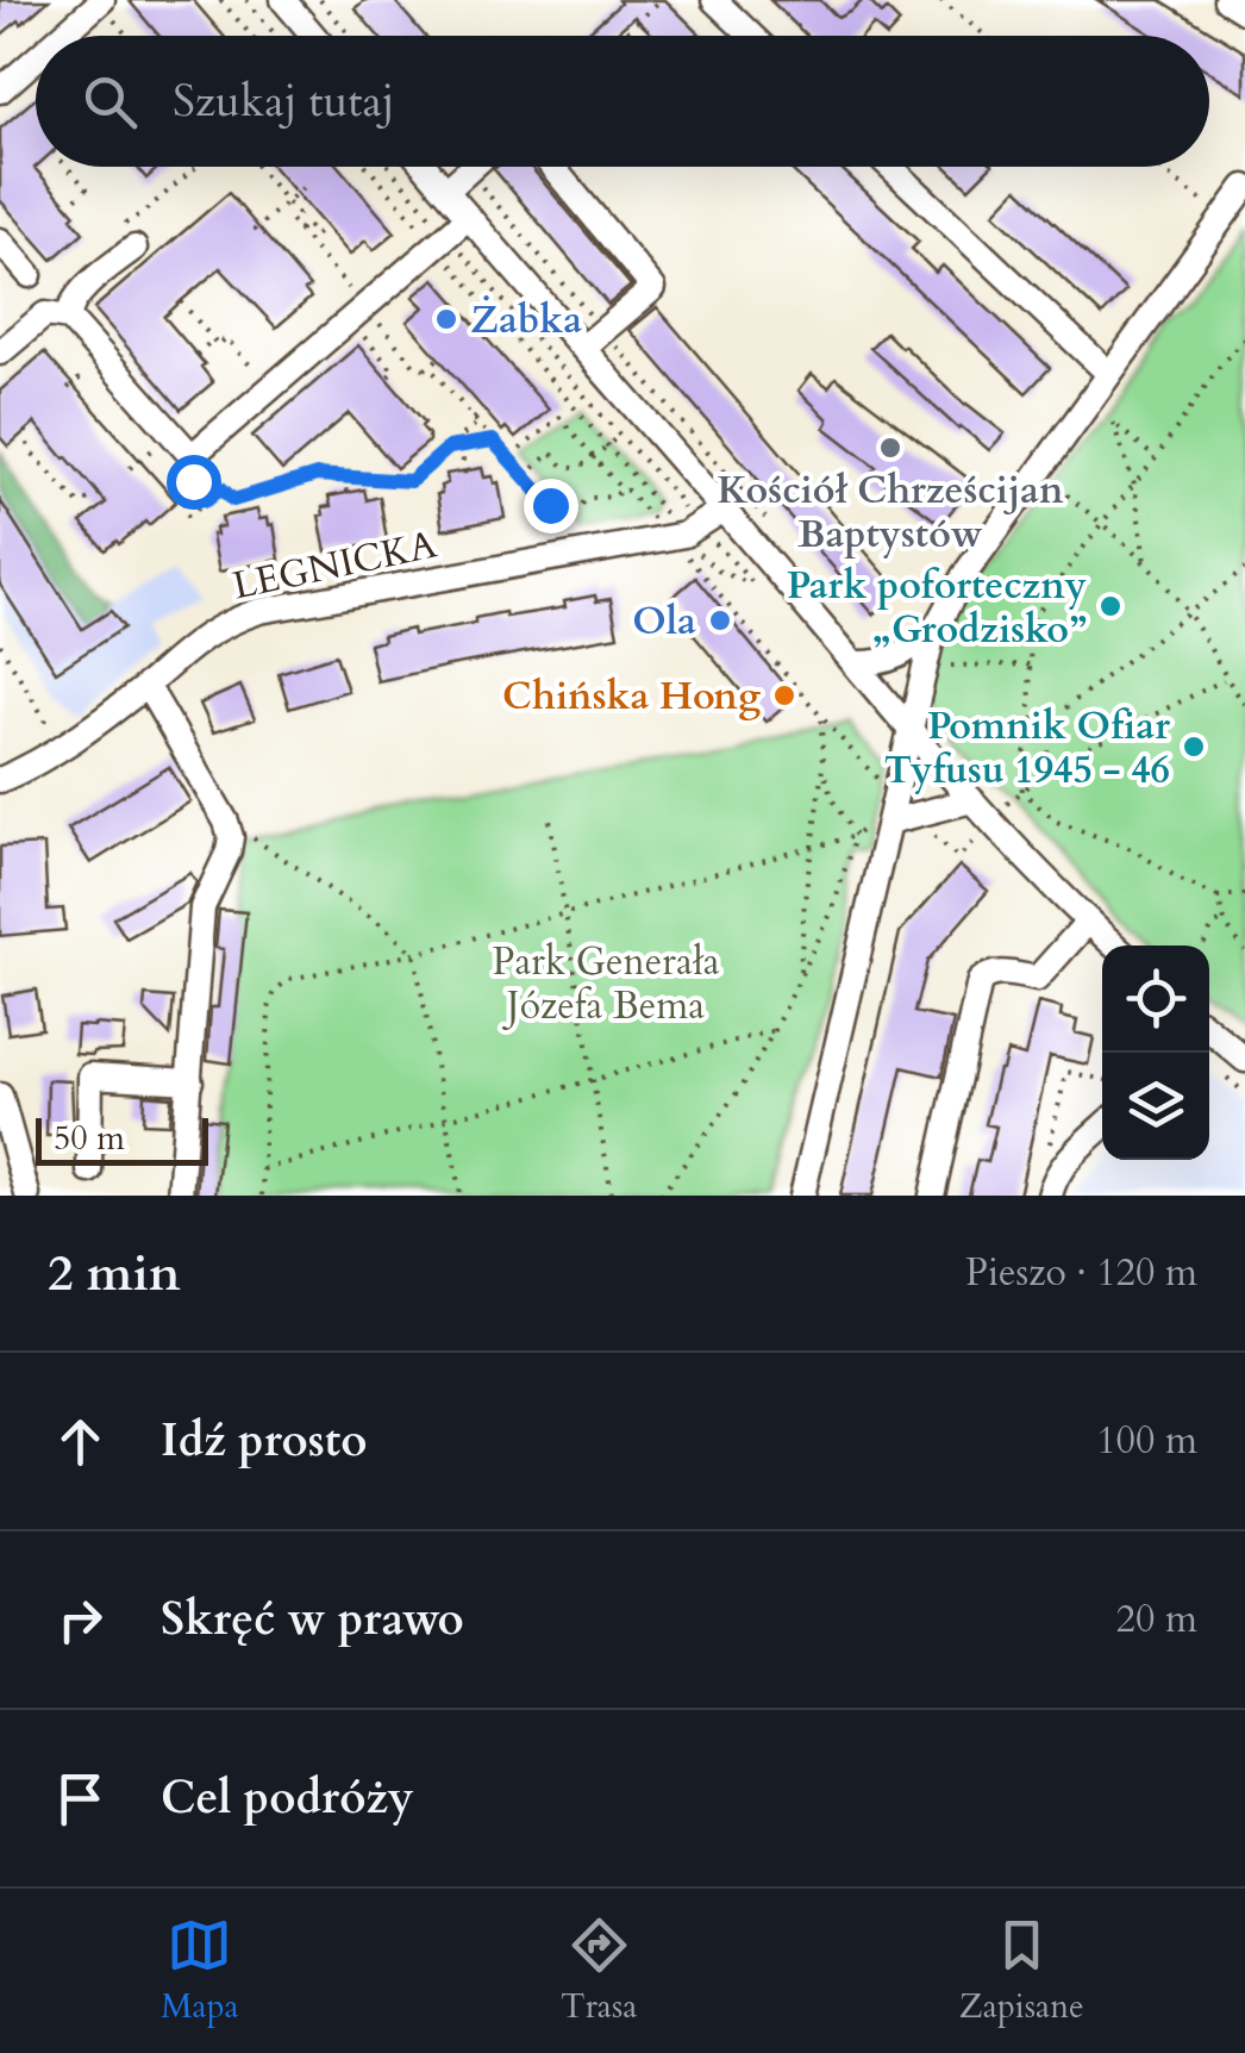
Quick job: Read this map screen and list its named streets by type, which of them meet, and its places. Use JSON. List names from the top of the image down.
{
  "streets": {
    "street": ["LEGNICKA"]
  },
  "parks": ["Park Generała Józefa Bema"],
  "places": [
    "Żabka",
    "Kościół Chrześcijan Baptystów",
    "Park poforteczny „Grodzisko”",
    "Ola",
    "Chińska Hong",
    "Pomnik Ofiar Tyfusu 1945 - 46"
  ],
  "scale_bar": "50 m",
  "page": {
    "search": "Szukaj tutaj",
    "scale": "50 m",
    "heading": ["2 min", "Pieszo · 120 m"],
    "list": [
      ["Idź prosto", "100 m"],
      ["Skręć w prawo", "20 m"],
      "Cel podróży"
    ],
    "nav": ["Mapa", "Trasa", "Zapisane"]
  }
}
